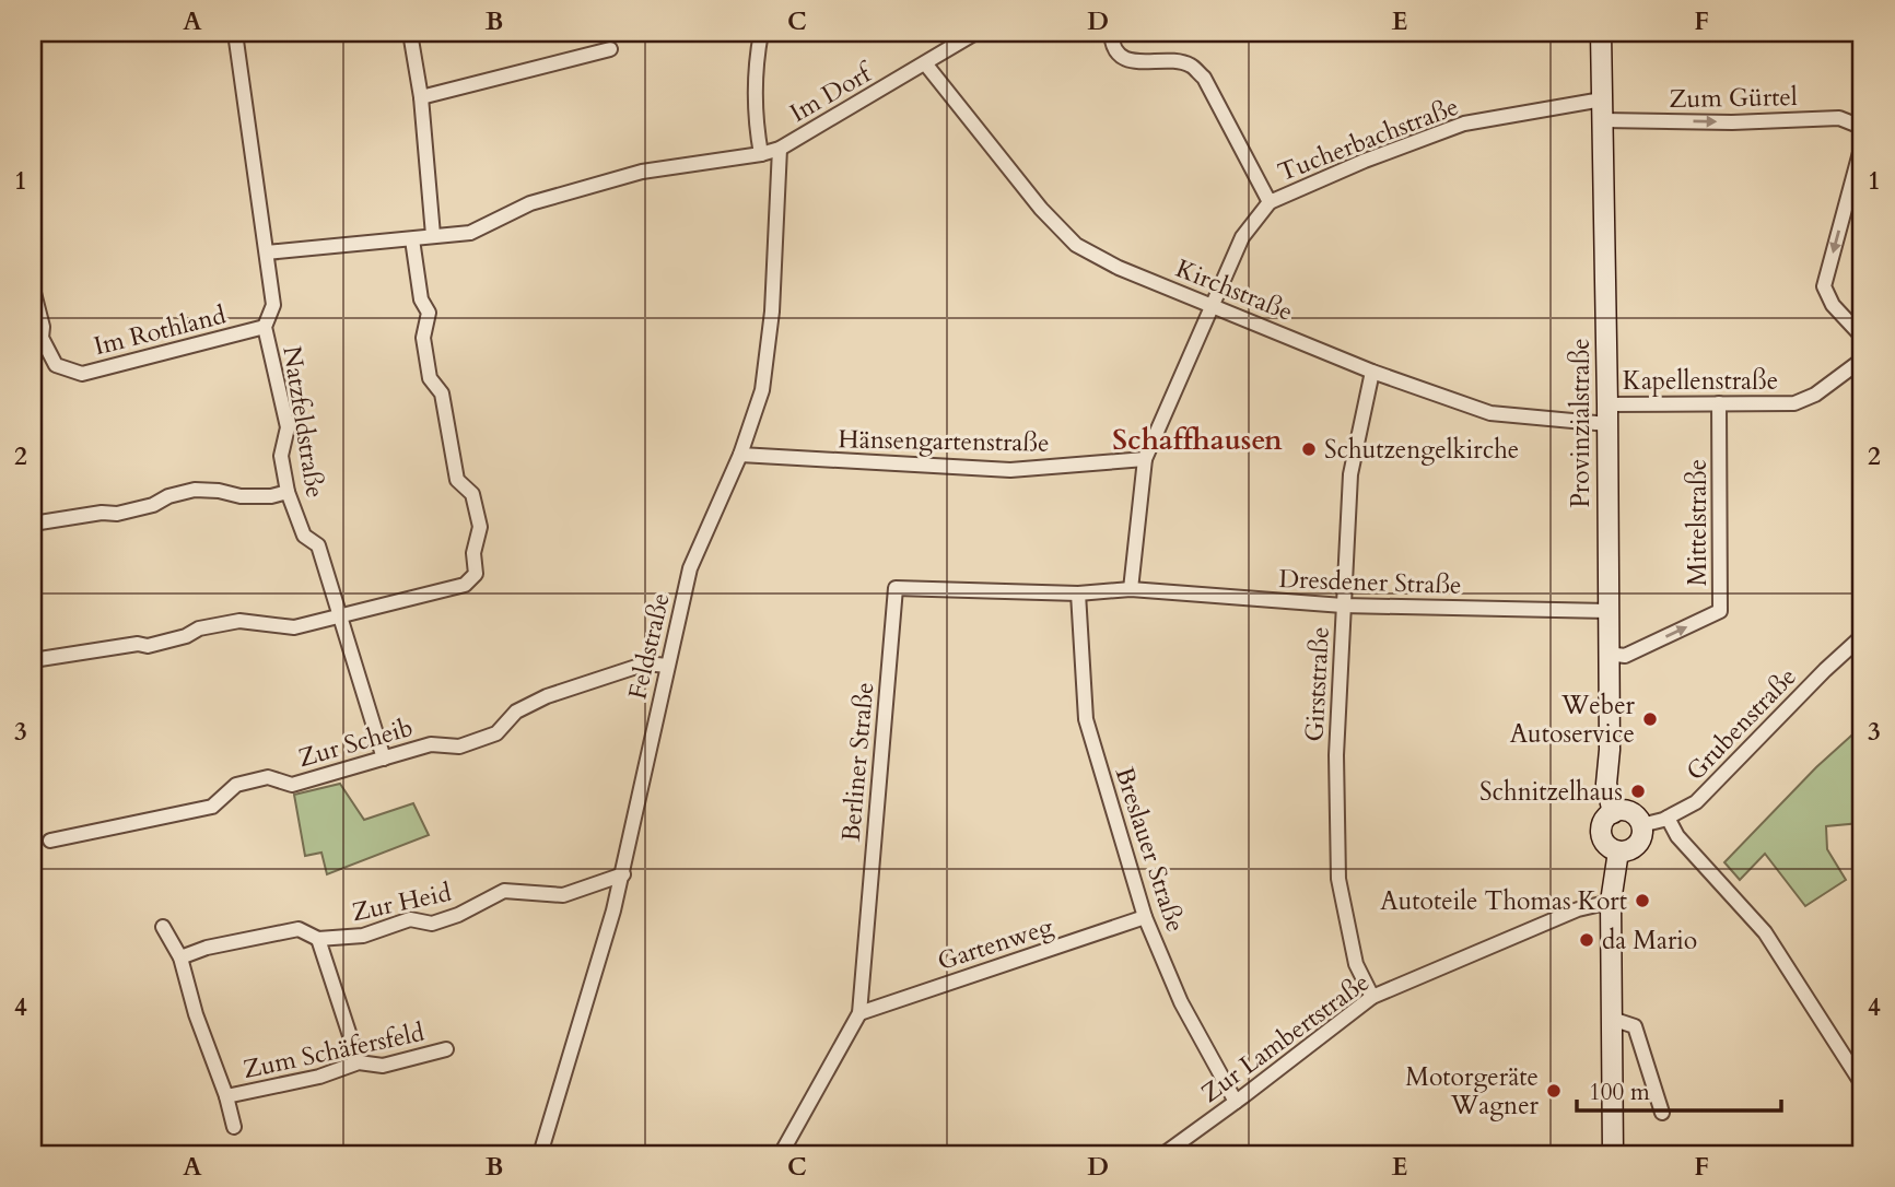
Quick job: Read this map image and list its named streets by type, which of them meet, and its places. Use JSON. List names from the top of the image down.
{
  "streets": {
    "street": [
      "Im Dorf",
      "Zum Gürtel",
      "Tucherbachstraße",
      "Kirchstraße",
      "Im Rothland",
      "Kapellenstraße",
      "Natzfeldstraße",
      "Provinzialstraße",
      "Hänsengartenstraße",
      "Mittelstraße",
      "Dresdener Straße",
      "Feldstraße",
      "Girststraße",
      "Grubenstraße",
      "Zur Scheib",
      "Berliner Straße",
      "Breslauer Straße",
      "Zur Heid",
      "Gartenweg",
      "Zur Lambertstraße",
      "Zum Schäfersfeld"
    ]
  },
  "crossings": [
    ["Im Dorf", "Kirchstraße"],
    ["Im Dorf", "Natzfeldstraße"],
    ["Im Dorf", "Feldstraße"],
    ["Zum Gürtel", "Provinzialstraße"],
    ["Tucherbachstraße", "Provinzialstraße"],
    ["Kirchstraße", "Kapellenstraße"],
    ["Kirchstraße", "Provinzialstraße"],
    ["Kirchstraße", "Girststraße"],
    ["Im Rothland", "Natzfeldstraße"],
    ["Kapellenstraße", "Provinzialstraße"],
    ["Kapellenstraße", "Mittelstraße"],
    ["Natzfeldstraße", "Zur Scheib"],
    ["Provinzialstraße", "Mittelstraße"],
    ["Provinzialstraße", "Dresdener Straße"],
    ["Provinzialstraße", "Grubenstraße"],
    ["Hänsengartenstraße", "Feldstraße"],
    ["Dresdener Straße", "Girststraße"],
    ["Dresdener Straße", "Berliner Straße"],
    ["Feldstraße", "Zur Scheib"],
    ["Feldstraße", "Zur Heid"],
    ["Girststraße", "Zur Lambertstraße"],
    ["Berliner Straße", "Breslauer Straße"],
    ["Berliner Straße", "Gartenweg"],
    ["Breslauer Straße", "Gartenweg"],
    ["Breslauer Straße", "Zur Lambertstraße"],
    ["Zur Heid", "Zum Schäfersfeld"]
  ],
  "one_way": ["Mittelstraße"],
  "districts": ["Schaffhausen"],
  "places": [
    "Schutzengelkirche",
    "Weber Autoservice",
    "Schnitzelhaus",
    "Autoteile Thomas Kort",
    "da Mario",
    "Motorgeräte Wagner"
  ],
  "scale_bar": "100 m",
  "grid": {
    "columns": [
      "A",
      "B",
      "C",
      "D",
      "E",
      "F"
    ],
    "rows": [
      "1",
      "2",
      "3",
      "4"
    ]
  }
}
